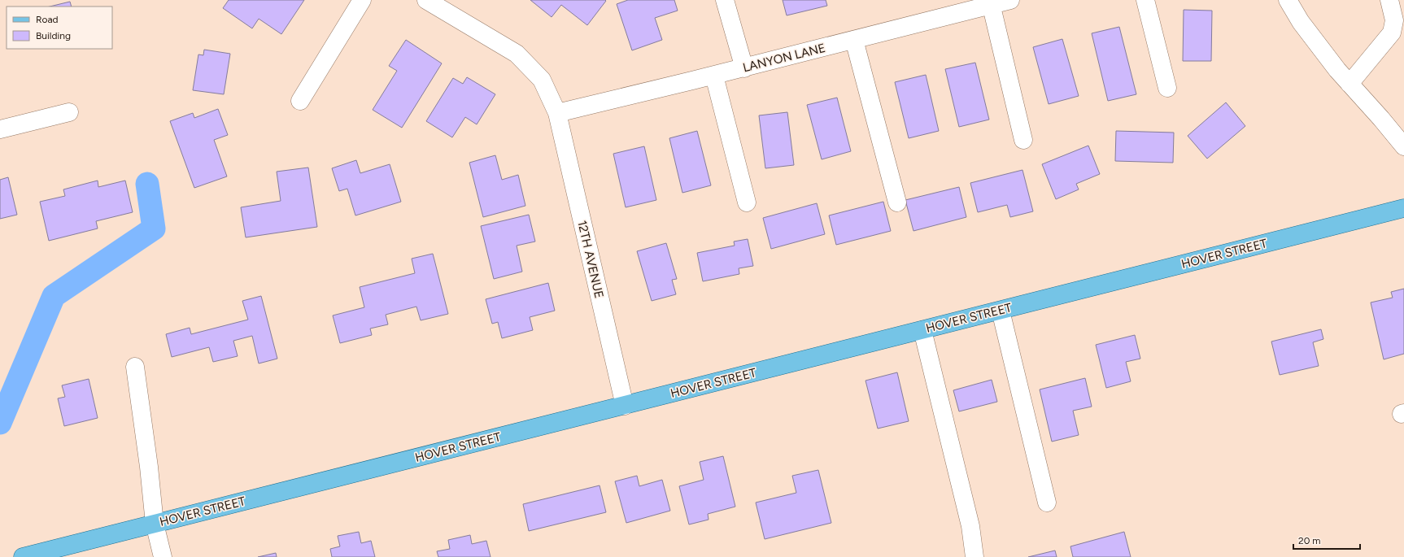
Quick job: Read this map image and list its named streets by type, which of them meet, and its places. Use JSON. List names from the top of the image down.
{
  "streets": {
    "main road": ["HOVER STREET"],
    "street": ["LANYON LANE", "12TH AVENUE"]
  },
  "crossings": [
    ["LANYON LANE", "12TH AVENUE"],
    ["HOVER STREET", "12TH AVENUE"]
  ],
  "legend": ["Road", "Building"],
  "scale_bar": "20 m"
}
